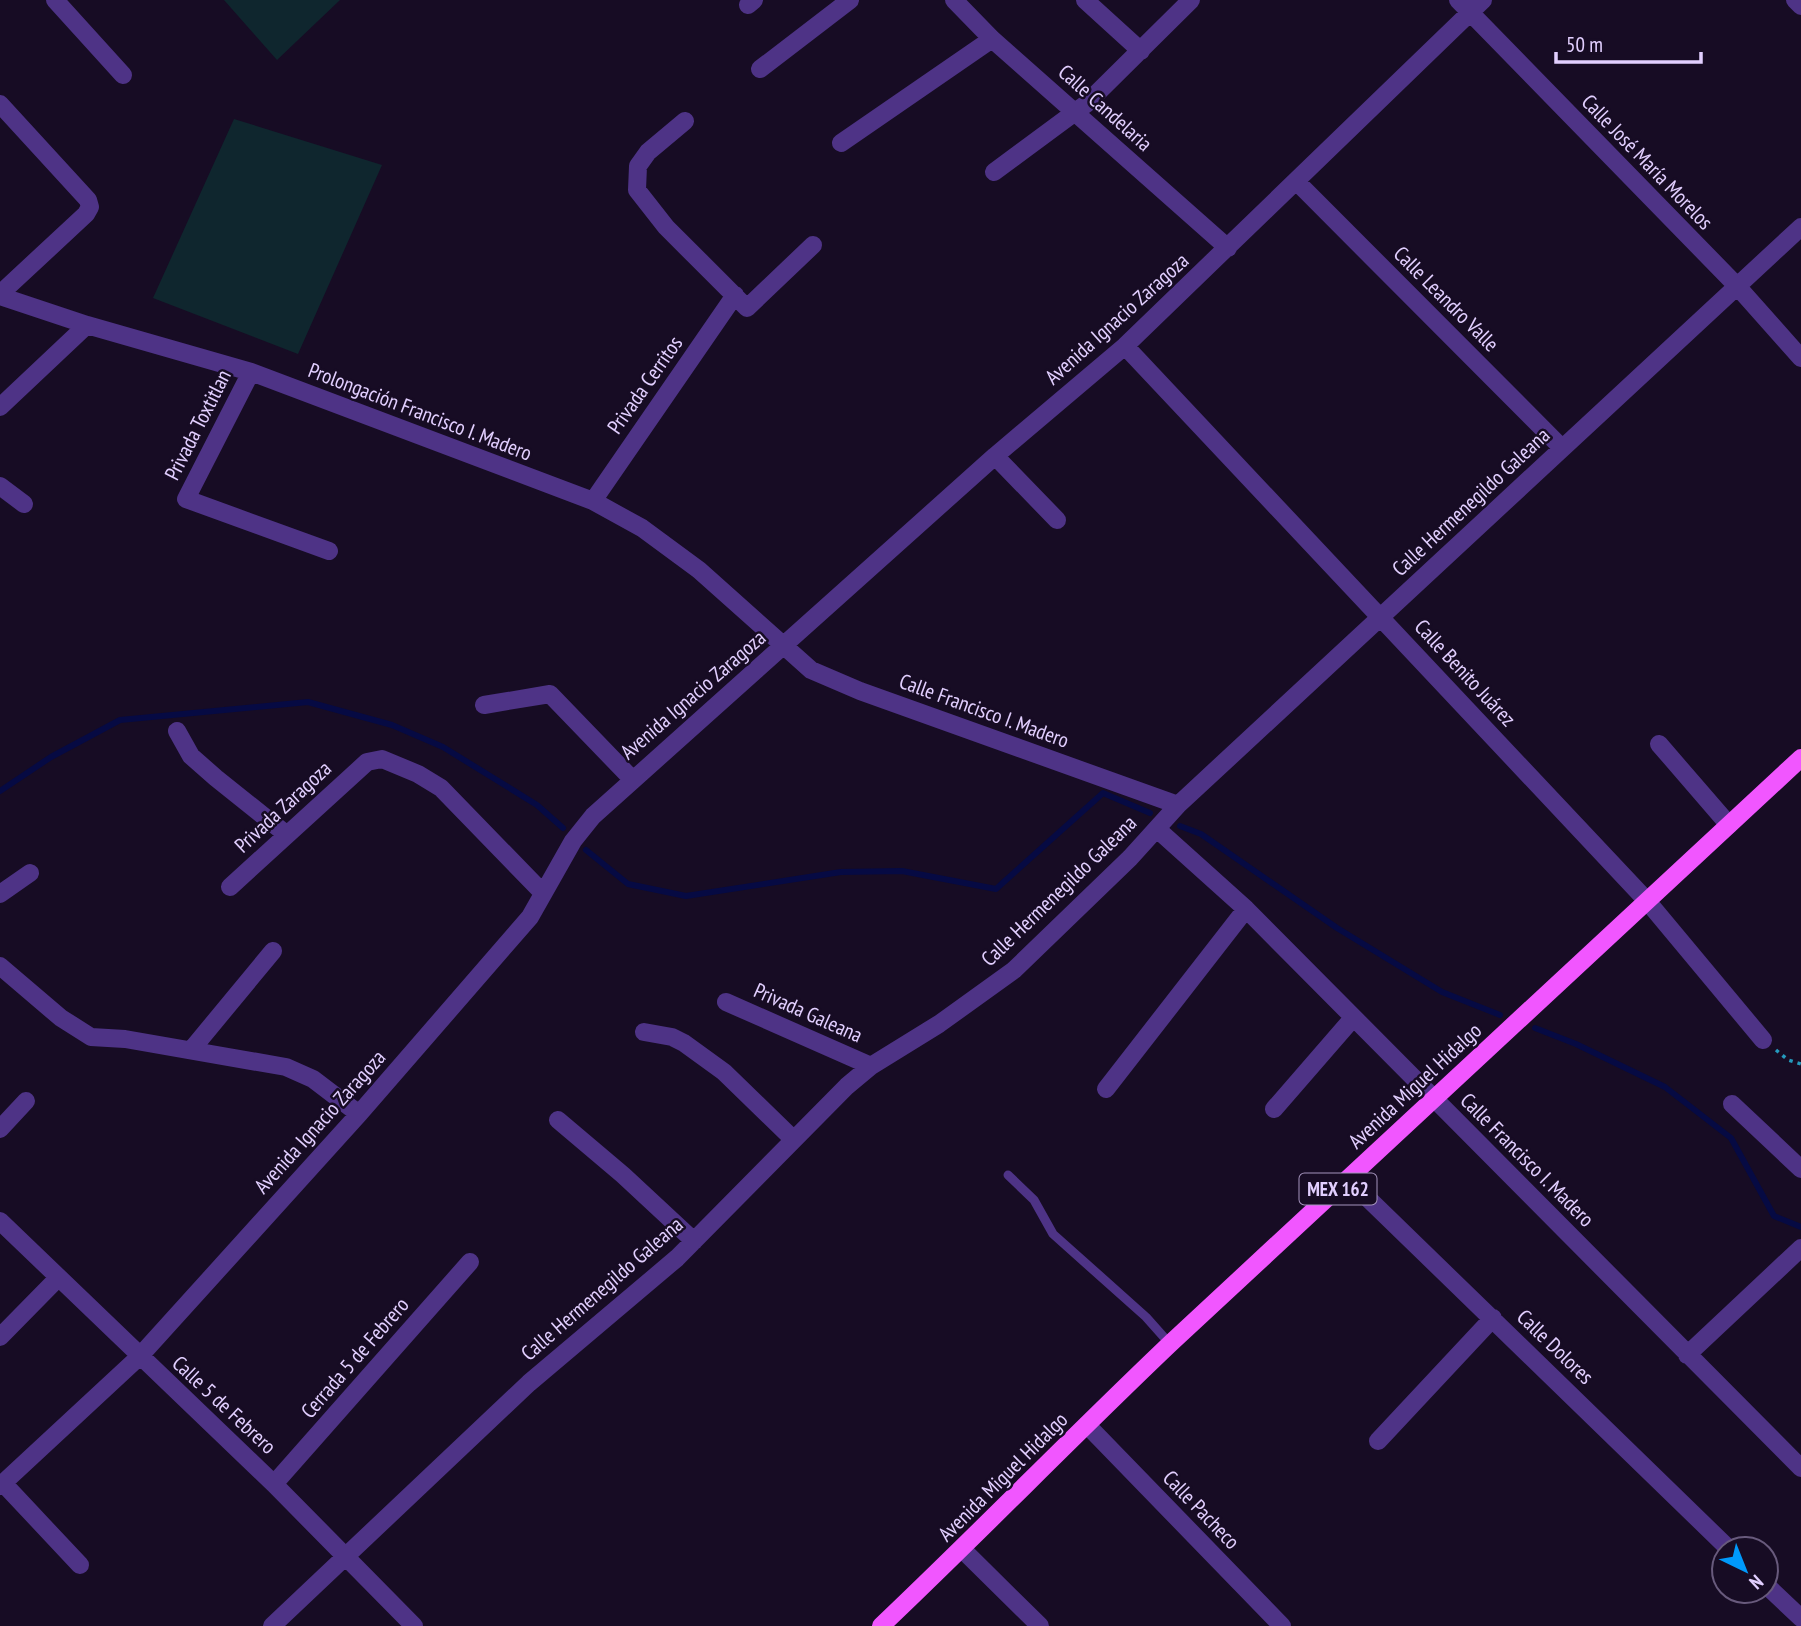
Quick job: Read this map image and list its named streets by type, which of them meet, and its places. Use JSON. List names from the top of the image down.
{
  "streets": {
    "main road": ["Avenida Miguel Hidalgo", "MEX 162"],
    "street": [
      "Calle Candelaria",
      "Calle José María Morelos",
      "Calle Leandro Valle",
      "Avenida Ignacio Zaragoza",
      "Privada Cerritos",
      "Prolongación Francisco I. Madero",
      "Privada Toxtitlan",
      "Calle Hermenegildo Galeana",
      "Calle Benito Juárez",
      "Calle Francisco I. Madero",
      "Privada Zaragoza",
      "Privada Galeana",
      "Calle Dolores",
      "Cerrada 5 de Febrero",
      "Calle 5 de Febrero",
      "Calle Pacheco"
    ]
  },
  "crossings": [
    ["Calle Candelaria", "Avenida Ignacio Zaragoza"],
    ["Calle José María Morelos", "Avenida Ignacio Zaragoza"],
    ["Calle José María Morelos", "Calle Hermenegildo Galeana"],
    ["Calle Leandro Valle", "Avenida Ignacio Zaragoza"],
    ["Calle Leandro Valle", "Calle Hermenegildo Galeana"],
    ["Avenida Ignacio Zaragoza", "Prolongación Francisco I. Madero"],
    ["Avenida Ignacio Zaragoza", "Calle Benito Juárez"],
    ["Avenida Ignacio Zaragoza", "Calle Francisco I. Madero"],
    ["Avenida Ignacio Zaragoza", "Privada Zaragoza"],
    ["Avenida Ignacio Zaragoza", "Calle 5 de Febrero"],
    ["Privada Cerritos", "Prolongación Francisco I. Madero"],
    ["Prolongación Francisco I. Madero", "Privada Toxtitlan"],
    ["Prolongación Francisco I. Madero", "Calle Francisco I. Madero"],
    ["Calle Hermenegildo Galeana", "Calle Benito Juárez"],
    ["Calle Hermenegildo Galeana", "Calle Francisco I. Madero"],
    ["Calle Hermenegildo Galeana", "Privada Galeana"],
    ["Calle Hermenegildo Galeana", "Calle 5 de Febrero"],
    ["Calle Benito Juárez", "Avenida Miguel Hidalgo"],
    ["Calle Francisco I. Madero", "Avenida Miguel Hidalgo"],
    ["Avenida Miguel Hidalgo", "Calle Dolores"],
    ["Avenida Miguel Hidalgo", "Calle Pacheco"],
    ["Cerrada 5 de Febrero", "Calle 5 de Febrero"]
  ],
  "scale_bar": "50 m",
  "north": "bottom right"
}
